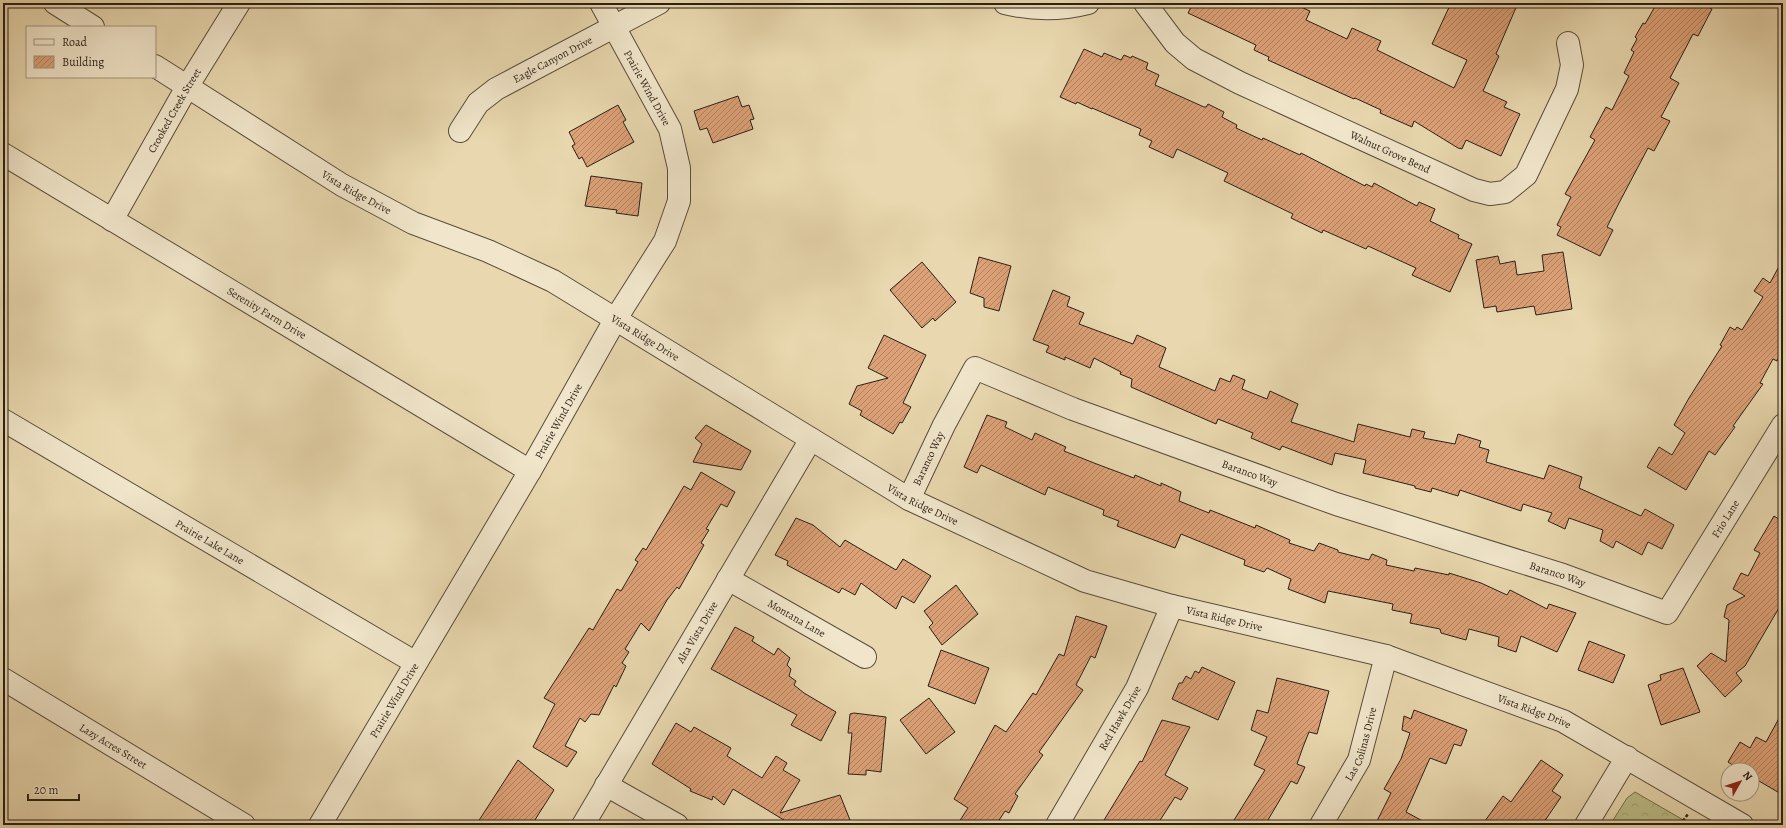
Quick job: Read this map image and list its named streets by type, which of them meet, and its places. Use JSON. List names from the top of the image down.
{
  "streets": {
    "street": [
      "Eagle Canyon Drive",
      "Prairie Wind Drive",
      "Crooked Creek Street",
      "Walnut Grove Bend",
      "Vista Ridge Drive",
      "Serenity Farm Drive",
      "Baranco Way",
      "Frio Lane",
      "Prairie Lake Lane",
      "Montana Lane",
      "Alta Vista Drive",
      "Red Hawk Drive",
      "Las Colinas Drive",
      "Lazy Acres Street"
    ]
  },
  "crossings": [
    ["Eagle Canyon Drive", "Prairie Wind Drive"],
    ["Prairie Wind Drive", "Vista Ridge Drive"],
    ["Prairie Wind Drive", "Serenity Farm Drive"],
    ["Prairie Wind Drive", "Prairie Lake Lane"],
    ["Crooked Creek Street", "Vista Ridge Drive"],
    ["Crooked Creek Street", "Serenity Farm Drive"],
    ["Vista Ridge Drive", "Baranco Way"],
    ["Vista Ridge Drive", "Alta Vista Drive"],
    ["Vista Ridge Drive", "Red Hawk Drive"],
    ["Vista Ridge Drive", "Las Colinas Drive"],
    ["Baranco Way", "Frio Lane"],
    ["Montana Lane", "Alta Vista Drive"]
  ],
  "legend": ["Road", "Building"],
  "scale_bar": "20 m",
  "north": "top right"
}
